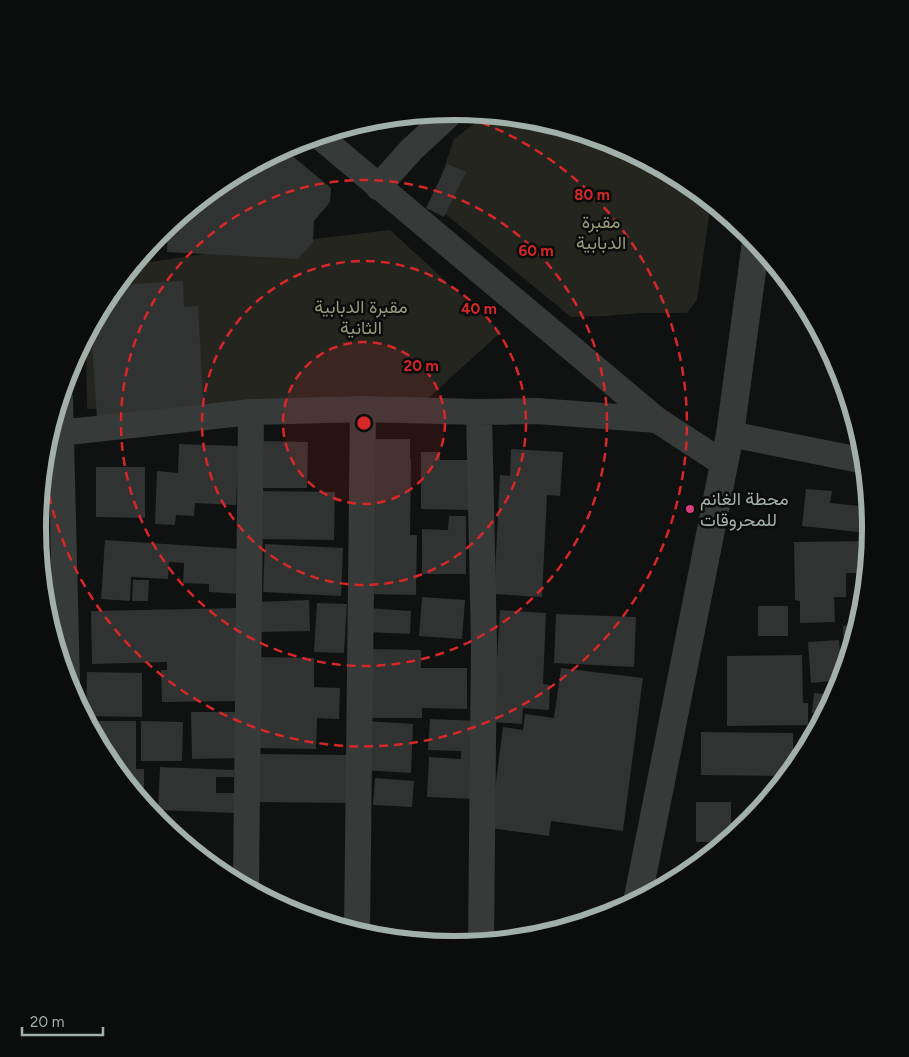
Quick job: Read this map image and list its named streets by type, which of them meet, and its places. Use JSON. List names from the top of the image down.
{
  "parks": ["مقبرة الدبابية", "مقبرة الدبابية الثانية"],
  "places": ["محطة الغانم للمحروقات"],
  "scale_bar": "20 m",
  "rings": [
    "80 m",
    "60 m",
    "40 m",
    "20 m"
  ]
}
